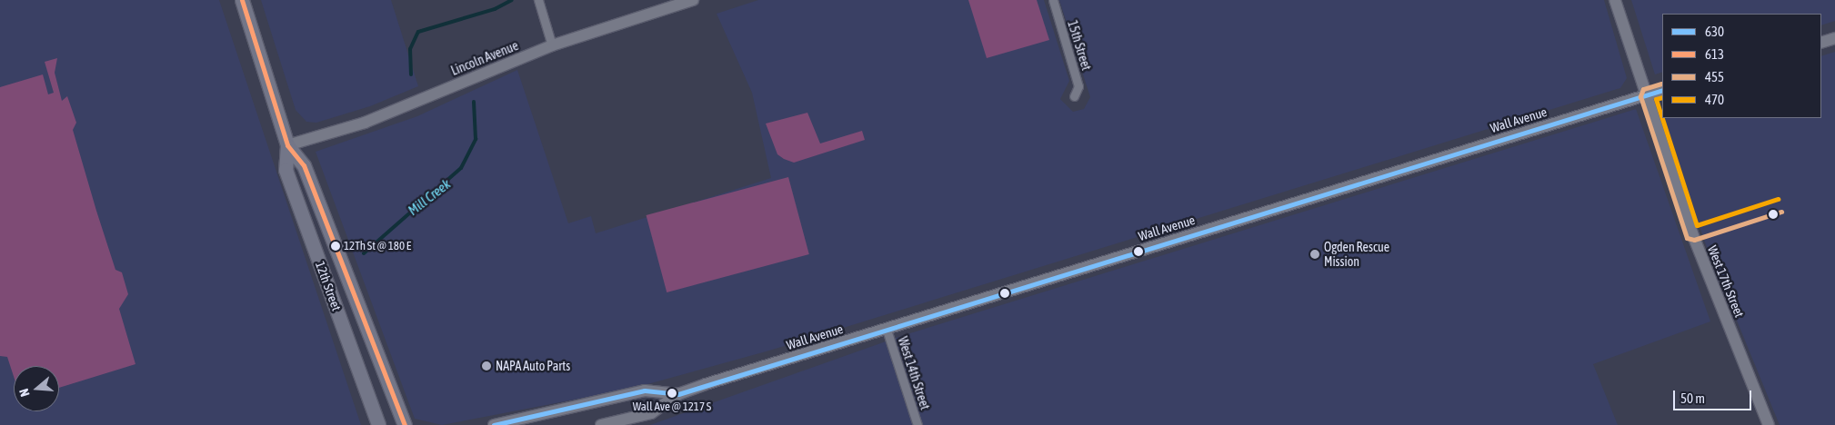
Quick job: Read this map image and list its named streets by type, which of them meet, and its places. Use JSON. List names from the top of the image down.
{
  "streets": {
    "main road": [
      "Lincoln Avenue",
      "Wall Avenue",
      "West 17th Street",
      "12th Street"
    ],
    "street": ["15th Street", "West 14th Street"]
  },
  "crossings": [
    ["Lincoln Avenue", "12th Street"],
    ["Wall Avenue", "West 17th Street"],
    ["Wall Avenue", "West 14th Street"]
  ],
  "water": ["Mill Creek"],
  "places": [
    "12Th St @ 180 E",
    "Ogden Rescue Mission",
    "NAPA Auto Parts",
    "Wall Ave @ 1217 S"
  ],
  "lines": [
    "transit line 613",
    "transit line 455",
    "transit line 630",
    "transit line 470"
  ],
  "legend": [
    "630",
    "613",
    "455",
    "470"
  ],
  "scale_bar": "50 m",
  "north": "left"
}
